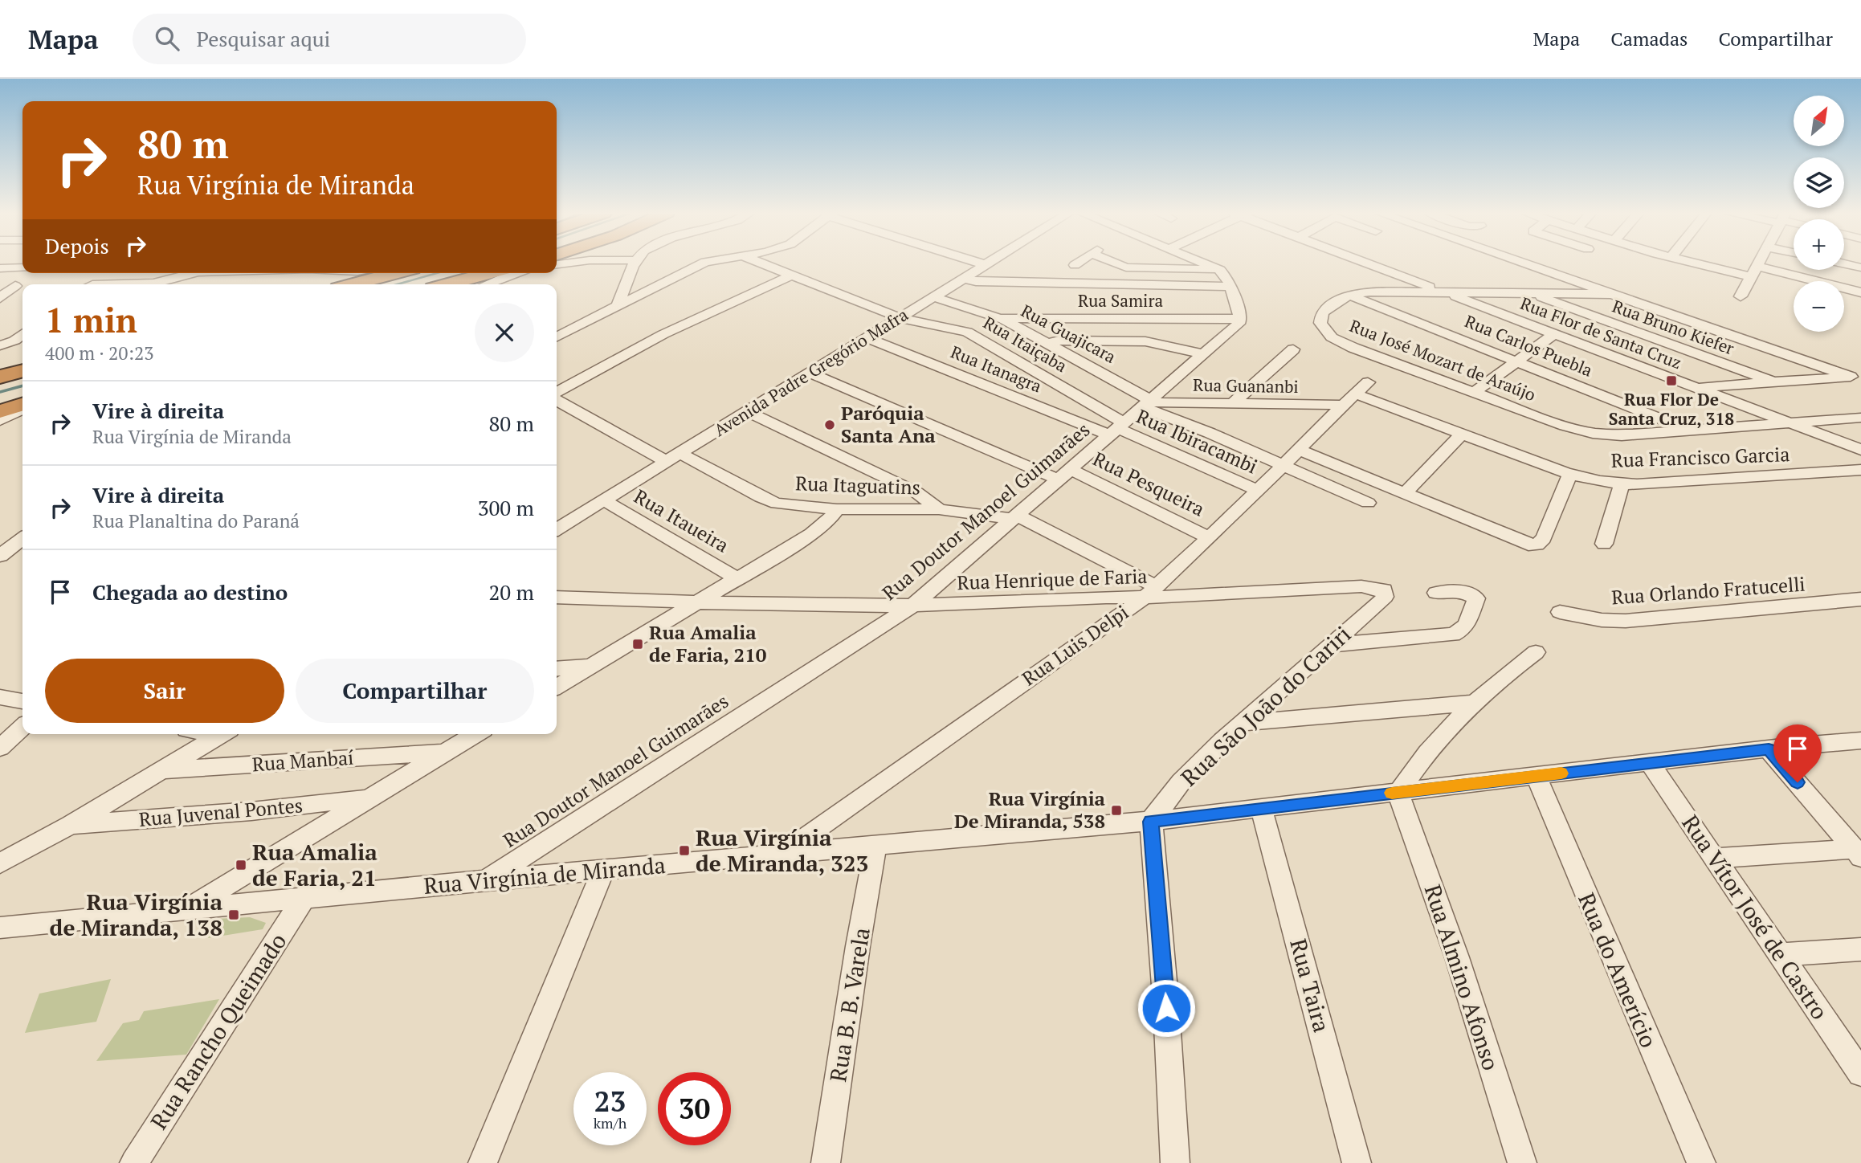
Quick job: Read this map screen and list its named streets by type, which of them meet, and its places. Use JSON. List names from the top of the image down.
{
  "streets": {
    "street": [
      "Rua Samira",
      "Rua Bruno Kiefer",
      "Rua Flor de Santa Cruz",
      "Rua Guajicara",
      "Rua Itaiçaba",
      "Rua Carlos Puebla",
      "Rua José Mozart de Araújo",
      "Rua Itanagra",
      "Avenida Padre Gregório Mafra",
      "Rua Guananbi",
      "Rua Ibiracambi",
      "Rua Francisco Garcia",
      "Rua Pesqueira",
      "Rua Itaguatins",
      "Rua Doutor Manoel Guimarães",
      "Rua Itaueira",
      "Rua Henrique de Faria",
      "Rua Orlando Fratucelli",
      "Rua Luis Delpi",
      "Rua São João do Cariri",
      "Rua Manbaí",
      "Rua Juvenal Pontes",
      "Rua Virgínia de Miranda",
      "Rua Vítor José de Castro",
      "Rua do Amerício",
      "Rua Almino Afonso",
      "Rua Taira",
      "Rua B. B. Varela",
      "Rua Rancho Queimado"
    ]
  },
  "crossings": [
    ["Rua Samira", "Rua Guajicara"],
    ["Rua Samira", "Rua Doutor Manoel Guimarães"],
    ["Rua Bruno Kiefer", "Rua José Mozart de Araújo"],
    ["Rua Flor de Santa Cruz", "Rua José Mozart de Araújo"],
    ["Rua Guajicara", "Avenida Padre Gregório Mafra"],
    ["Rua Guajicara", "Rua Guananbi"],
    ["Rua Guajicara", "Rua Doutor Manoel Guimarães"],
    ["Rua Guajicara", "Rua Luis Delpi"],
    ["Rua Itaiçaba", "Rua Itanagra"],
    ["Rua Itaiçaba", "Avenida Padre Gregório Mafra"],
    ["Rua Itaiçaba", "Rua Ibiracambi"],
    ["Rua Itaiçaba", "Rua Doutor Manoel Guimarães"],
    ["Rua Carlos Puebla", "Rua José Mozart de Araújo"],
    ["Rua Itanagra", "Avenida Padre Gregório Mafra"],
    ["Rua Itanagra", "Rua Ibiracambi"],
    ["Rua Itanagra", "Rua Doutor Manoel Guimarães"],
    ["Avenida Padre Gregório Mafra", "Rua Pesqueira"],
    ["Avenida Padre Gregório Mafra", "Rua Itaguatins"],
    ["Avenida Padre Gregório Mafra", "Rua Itaueira"],
    ["Rua Guananbi", "Rua Francisco Garcia"],
    ["Rua Guananbi", "Rua Doutor Manoel Guimarães"],
    ["Rua Guananbi", "Rua Luis Delpi"],
    ["Rua Ibiracambi", "Rua Doutor Manoel Guimarães"],
    ["Rua Ibiracambi", "Rua Luis Delpi"],
    ["Rua Francisco Garcia", "Rua Luis Delpi"],
    ["Rua Pesqueira", "Rua Doutor Manoel Guimarães"],
    ["Rua Pesqueira", "Rua Luis Delpi"],
    ["Rua Itaguatins", "Rua Doutor Manoel Guimarães"],
    ["Rua Itaguatins", "Rua Henrique de Faria"],
    ["Rua Itaguatins", "Rua Luis Delpi"],
    ["Rua Doutor Manoel Guimarães", "Rua Henrique de Faria"],
    ["Rua Doutor Manoel Guimarães", "Rua Virgínia de Miranda"],
    ["Rua Henrique de Faria", "Rua Luis Delpi"],
    ["Rua Henrique de Faria", "Rua São João do Cariri"],
    ["Rua Luis Delpi", "Rua Virgínia de Miranda"],
    ["Rua São João do Cariri", "Rua Virgínia de Miranda"],
    ["Rua Virgínia de Miranda", "Rua Vítor José de Castro"],
    ["Rua Virgínia de Miranda", "Rua do Amerício"],
    ["Rua Virgínia de Miranda", "Rua Almino Afonso"],
    ["Rua Virgínia de Miranda", "Rua Taira"],
    ["Rua Virgínia de Miranda", "Rua B. B. Varela"],
    ["Rua Virgínia de Miranda", "Rua Rancho Queimado"]
  ],
  "places": {
    "transit": [
      "Rua Flor De Santa Cruz, 318",
      "Rua Amalia de Faria, 210",
      "Rua Virgínia De Miranda, 538",
      "Rua Virgínia de Miranda, 323",
      "Rua Amalia de Faria, 21",
      "Rua Virgínia de Miranda, 138"
    ],
    "other": ["Paróquia Santa Ana"]
  },
  "north": "top right",
  "page": {
    "header": "Mapa",
    "search": "Pesquisar aqui",
    "nav": ["Mapa", "Camadas", "Compartilhar"],
    "map_buttons": ["+", "−"],
    "turn": ["80 m", "Rua Virgínia de Miranda"],
    "then": "Depois",
    "heading": ["1 min", "400 m · 20:23"],
    "list": [
      {
        "name": "Vire à direita",
        "note": "Rua Virgínia de Miranda",
        "value": "80 m"
      },
      {
        "name": "Vire à direita",
        "note": "Rua Planaltina do Paraná",
        "value": "300 m"
      },
      {
        "name": "Chegada ao destino",
        "value": "20 m"
      }
    ],
    "buttons": ["Sair", "Compartilhar"],
    "speed": "23 km/h",
    "limit": "30"
  }
}
